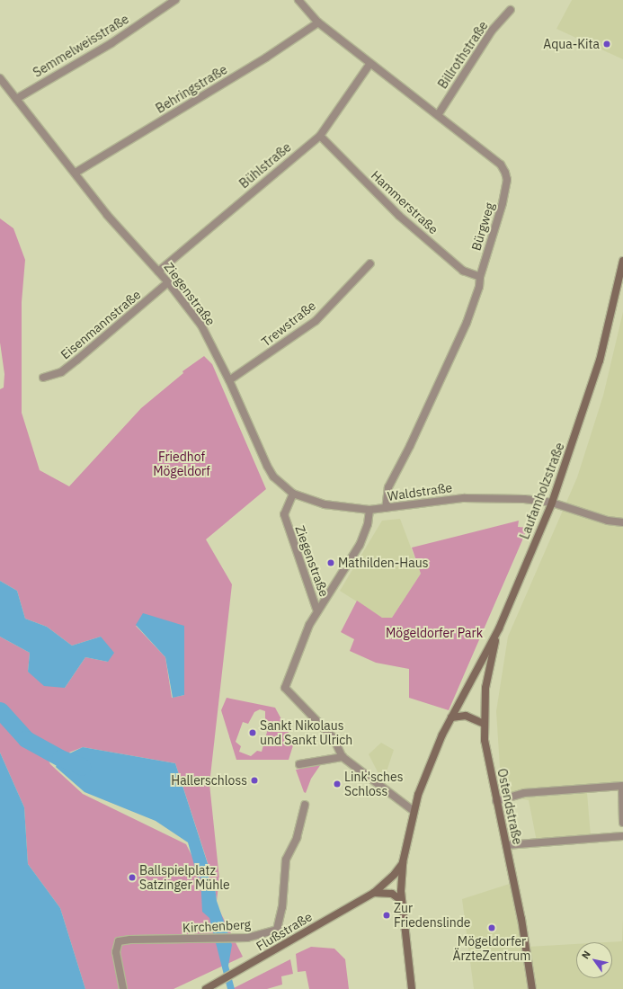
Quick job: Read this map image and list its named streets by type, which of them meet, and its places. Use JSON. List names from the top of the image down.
{
  "streets": {
    "main road": ["Laufamholzstraße", "Ostendstraße", "Flußstraße"],
    "street": [
      "Semmelweisstraße",
      "Billrothstraße",
      "Behringstraße",
      "Bühlstraße",
      "Hammerstraße",
      "Bürgweg",
      "Ziegenstraße",
      "Trewstraße",
      "Eisenmannstraße",
      "Waldstraße",
      "Kirchenberg"
    ]
  },
  "crossings": [
    ["Semmelweisstraße", "Ziegenstraße"],
    ["Billrothstraße", "Bürgweg"],
    ["Behringstraße", "Bürgweg"],
    ["Behringstraße", "Ziegenstraße"],
    ["Bühlstraße", "Hammerstraße"],
    ["Bühlstraße", "Bürgweg"],
    ["Bühlstraße", "Ziegenstraße"],
    ["Hammerstraße", "Bürgweg"],
    ["Bürgweg", "Waldstraße"],
    ["Ziegenstraße", "Trewstraße"],
    ["Ziegenstraße", "Eisenmannstraße"],
    ["Ziegenstraße", "Laufamholzstraße"],
    ["Ziegenstraße", "Waldstraße"],
    ["Laufamholzstraße", "Waldstraße"],
    ["Laufamholzstraße", "Ostendstraße"],
    ["Laufamholzstraße", "Flußstraße"]
  ],
  "parks": ["Friedhof Mögeldorf", "Mögeldorfer Park"],
  "places": [
    "Aqua-Kita",
    "Mathilden-Haus",
    "Sankt Nikolaus und Sankt Ulrich",
    "Hallerschloss",
    "Link'sches Schloss",
    "Ballspielplatz Satzinger Mühle",
    "Zur Friedenslinde",
    "Mögeldorfer ÄrzteZentrum"
  ],
  "north": "top left"
}
